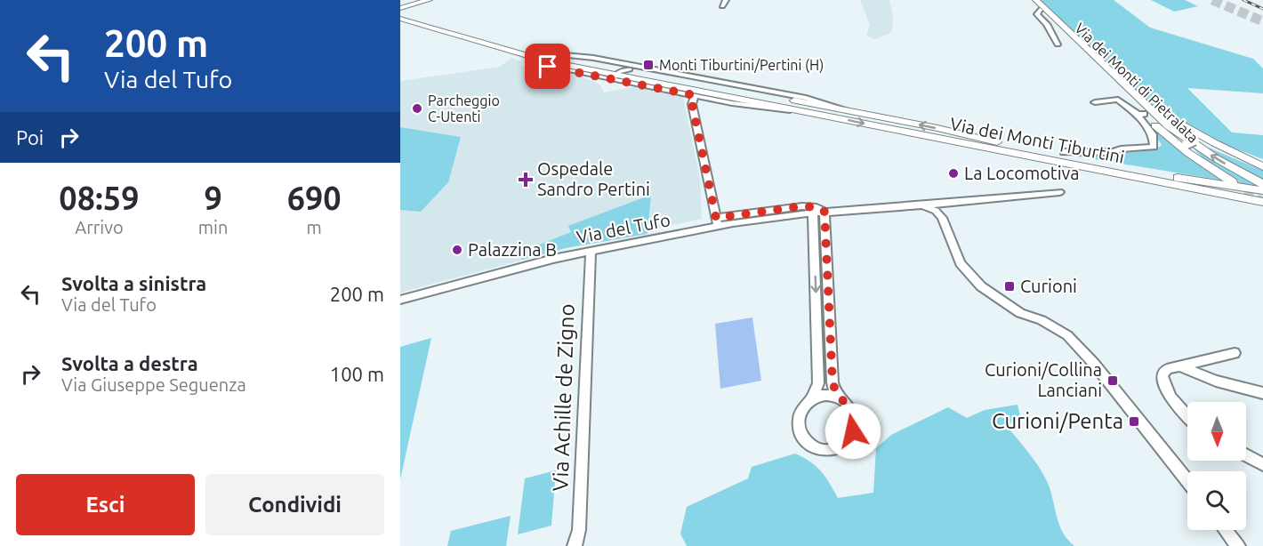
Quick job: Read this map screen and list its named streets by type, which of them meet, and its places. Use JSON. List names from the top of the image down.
{
  "streets": {
    "main road": ["Via dei Monti di Pietralata", "Via dei Monti Tiburtini"],
    "street": ["Via del Tufo", "Via Achille de Zigno"]
  },
  "crossings": [
    ["Via del Tufo", "Via Achille de Zigno"]
  ],
  "places": {
    "transit": [
      "Monti Tiburtini/Pertini (H)",
      "Curioni",
      "Curioni/Collina Lanciani",
      "Curioni/Penta"
    ],
    "other": ["Parcheggio C-Utenti", "La Locomotiva", "Palazzina B"],
    "health": ["Ospedale Sandro Pertini"]
  },
  "north": "bottom",
  "page": {
    "turn": ["200 m", "Via del Tufo"],
    "then": "Poi",
    "eta": [
      "08:59",
      "Arrivo",
      "9",
      "min",
      "690",
      "m"
    ],
    "list": [
      {
        "name": "Svolta a sinistra",
        "note": "Via del Tufo",
        "value": "200 m"
      },
      {
        "name": "Svolta a destra",
        "note": "Via Giuseppe Seguenza",
        "value": "100 m"
      }
    ],
    "buttons": ["Esci", "Condividi"]
  }
}
